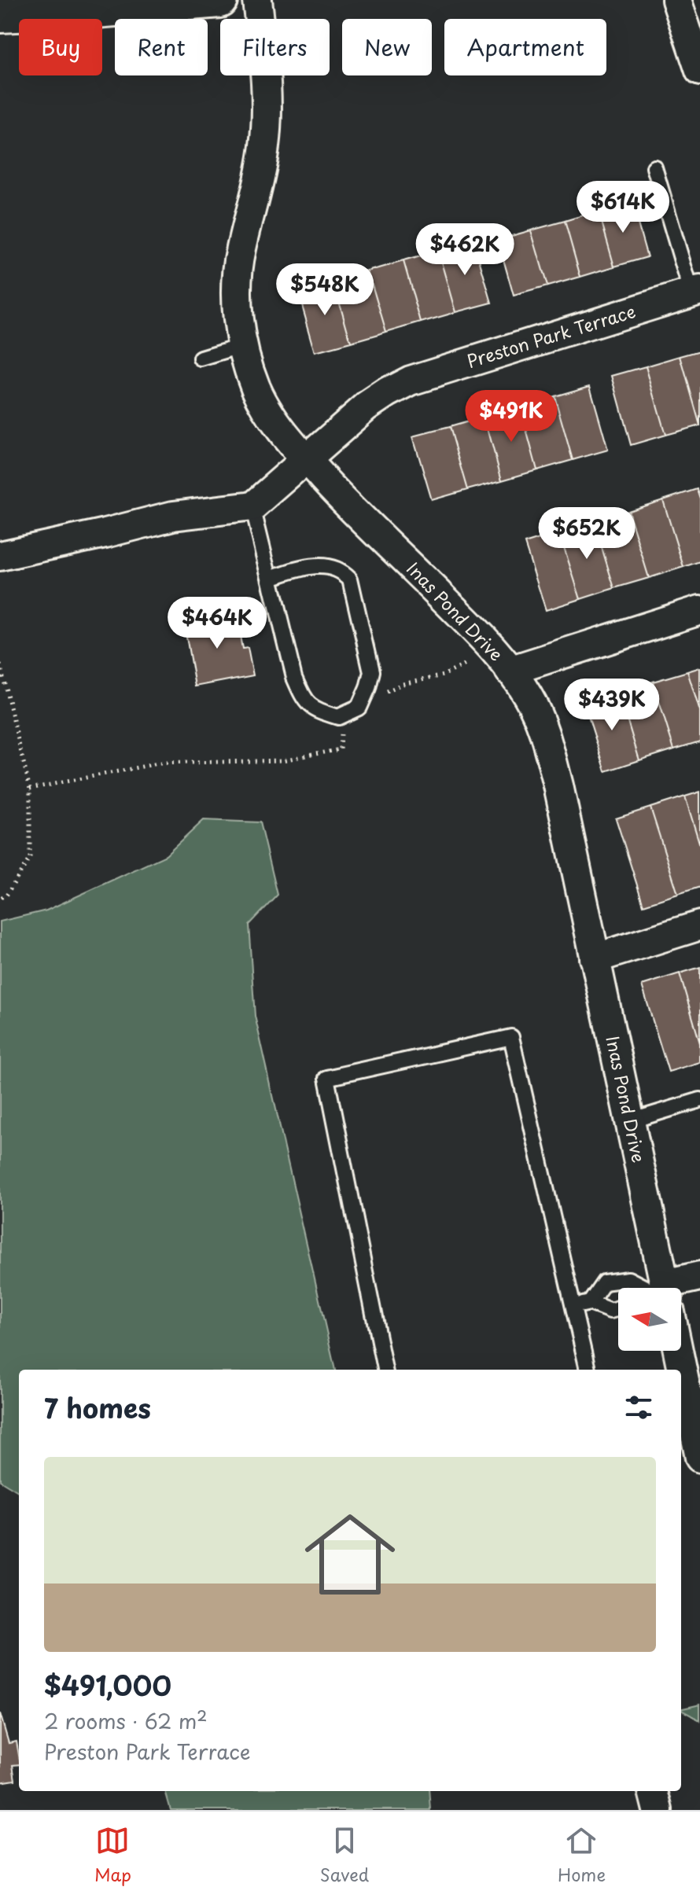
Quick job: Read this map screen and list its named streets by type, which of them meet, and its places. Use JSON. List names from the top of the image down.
{
  "streets": {
    "street": ["Preston Park Terrace", "Inas Pond Drive"]
  },
  "crossings": [
    ["Preston Park Terrace", "Inas Pond Drive"]
  ],
  "north": "left",
  "page": {
    "chip": [
      "Buy",
      "Rent",
      "Filters",
      "New",
      "Apartment"
    ],
    "price": [
      "$614K",
      "$462K",
      "$548K",
      "$491K",
      "$652K",
      "$464K",
      "$439K"
    ],
    "heading": "7 homes",
    "list": [
      {
        "name": "$491,000",
        "note": "2 rooms · 62 m² · Preston Park Terrace"
      }
    ],
    "tabs": ["Map", "Saved", "Home"]
  }
}
